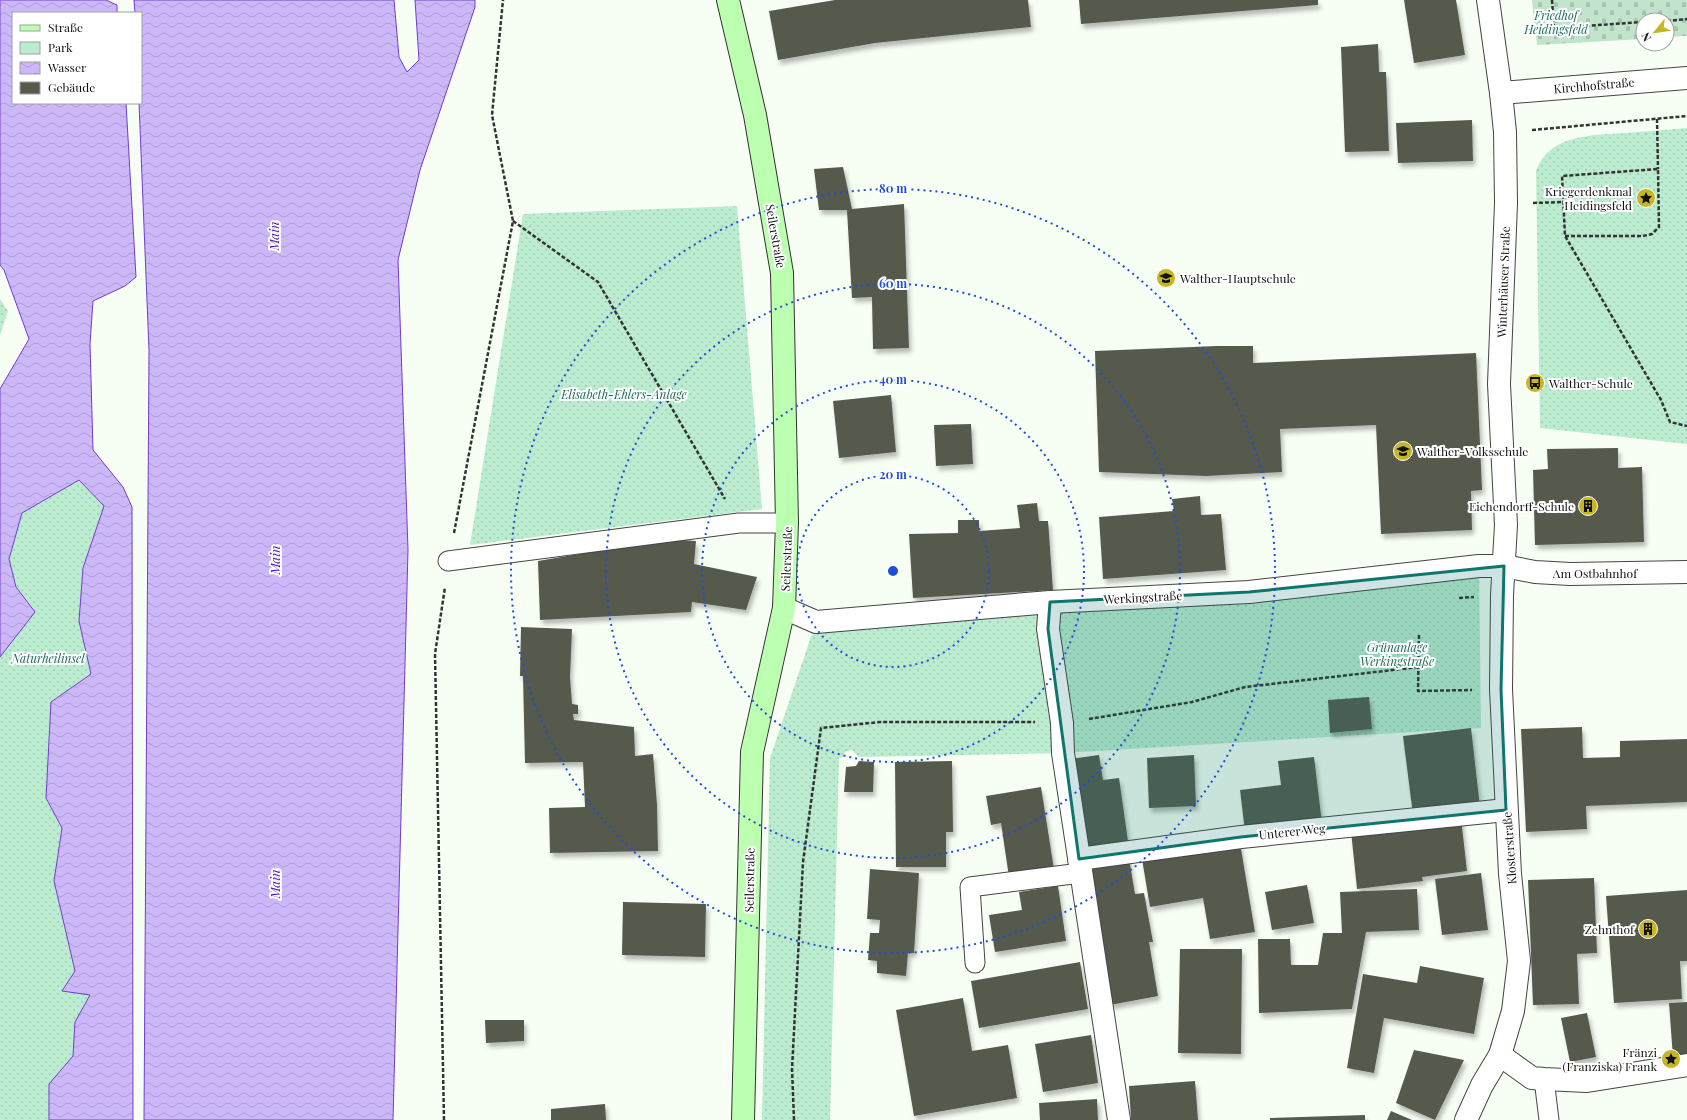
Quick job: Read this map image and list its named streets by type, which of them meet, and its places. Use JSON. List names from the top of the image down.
{
  "streets": {
    "main road": ["Seilerstraße"],
    "street": [
      "Kirchhofstraße",
      "Winterhäuser Straße",
      "Am Ostbahnhof",
      "Werkingstraße",
      "Unterer Weg",
      "Klosterstraße"
    ]
  },
  "crossings": [
    ["Kirchhofstraße", "Winterhäuser Straße"],
    ["Seilerstraße", "Werkingstraße"],
    ["Winterhäuser Straße", "Am Ostbahnhof"],
    ["Winterhäuser Straße", "Werkingstraße"],
    ["Winterhäuser Straße", "Klosterstraße"],
    ["Am Ostbahnhof", "Werkingstraße"],
    ["Am Ostbahnhof", "Klosterstraße"],
    ["Werkingstraße", "Klosterstraße"],
    ["Unterer Weg", "Klosterstraße"]
  ],
  "water": ["Main"],
  "parks": [
    "Friedhof Heidingsfeld",
    "Elisabeth-Ehlers-Anlage",
    "Grünanlage Werkingstraße",
    "Naturheilinsel"
  ],
  "places": {
    "place": ["Kriegerdenkmal Heidingsfeld", "Fränzi (Franziska) Frank"],
    "school or university": ["Walther-Hauptschule", "Walther-Volksschule"],
    "bus stop": ["Walther-Schule"],
    "building": ["Eichendorff-Schule", "Zehnthof"]
  },
  "legend": [
    "Straße",
    "Park",
    "Wasser",
    "Gebäude"
  ],
  "north": "bottom left",
  "rings": [
    "80 m",
    "60 m",
    "40 m",
    "20 m"
  ]
}
